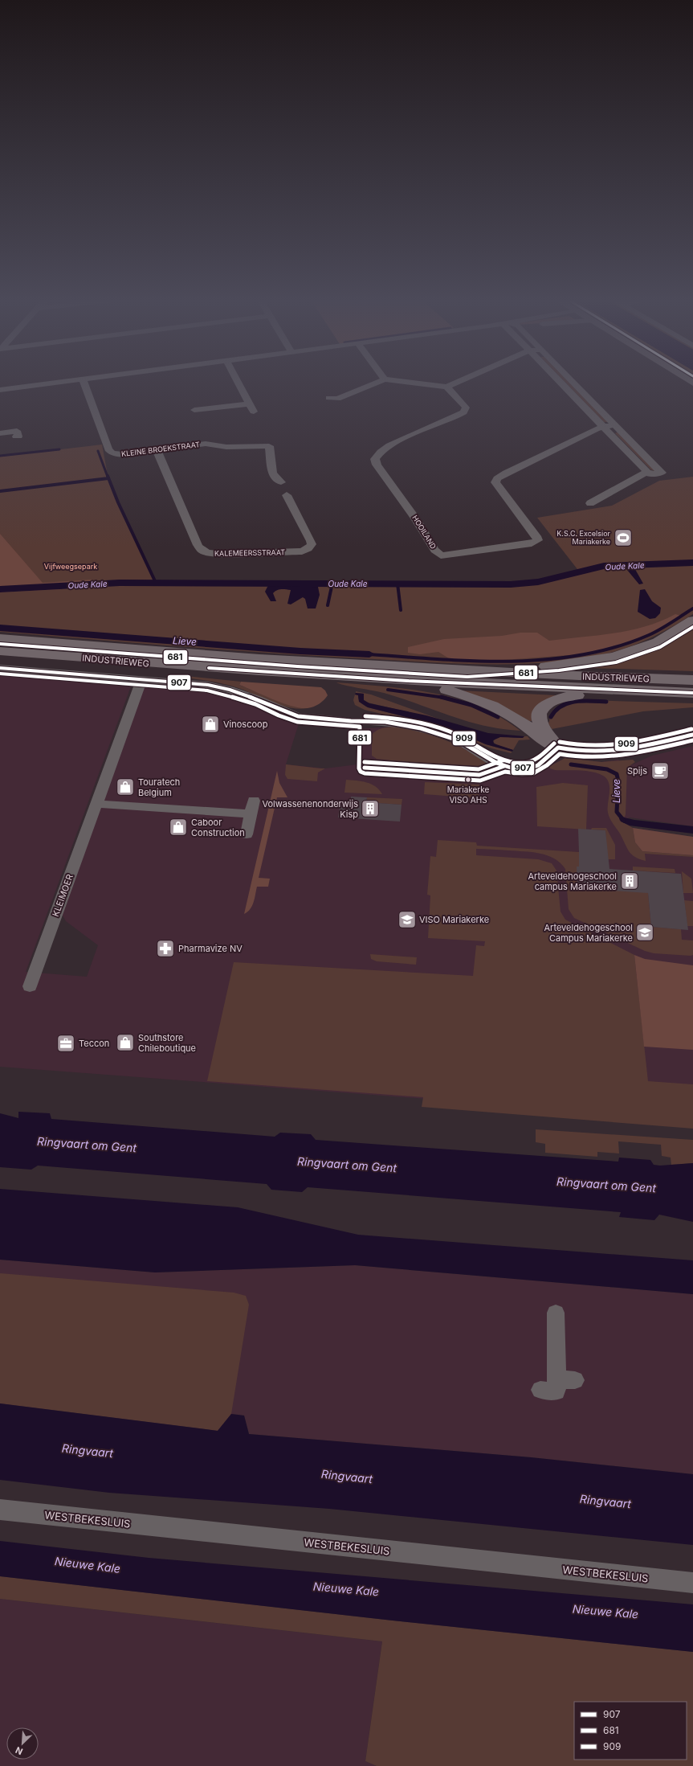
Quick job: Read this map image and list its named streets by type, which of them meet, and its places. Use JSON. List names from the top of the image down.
{
  "streets": {
    "highway": ["INDUSTRIEWEG"],
    "street": [
      "KLEINE BROEKSTRAAT",
      "HOOILAND",
      "KALEMEERSSTRAAT",
      "KLEIMOER",
      "WESTBEKESLUIS"
    ]
  },
  "crossings": [
    ["KLEINE BROEKSTRAAT", "KALEMEERSSTRAAT"],
    ["INDUSTRIEWEG", "KLEIMOER"]
  ],
  "water": [
    "Oude Kale",
    "Lieve",
    "Ringvaart om Gent",
    "Ringvaart",
    "Nieuwe Kale"
  ],
  "parks": ["Vijfweegsepark"],
  "places": {
    "sports": ["K.S.C. Excelsior Mariakerke"],
    "shop": [
      "Vinoscoop",
      "Touratech Belgium",
      "Caboor Construction",
      "Southstore Chileboutique"
    ],
    "cafe": ["Spijs"],
    "other": ["Mariakerke VISO AHS"],
    "building": ["Volwassenenonderwijs Kisp", "Arteveldehogeschool campus Mariakerke"],
    "school or university": ["VISO Mariakerke", "Arteveldehogeschool Campus Mariakerke"],
    "pharmacy": ["Pharmavize NV"],
    "office": ["Teccon"]
  },
  "lines": ["transit line 681", "transit line 907", "transit line 909"],
  "legend": ["907", "681", "909"],
  "north": "bottom left"
}
